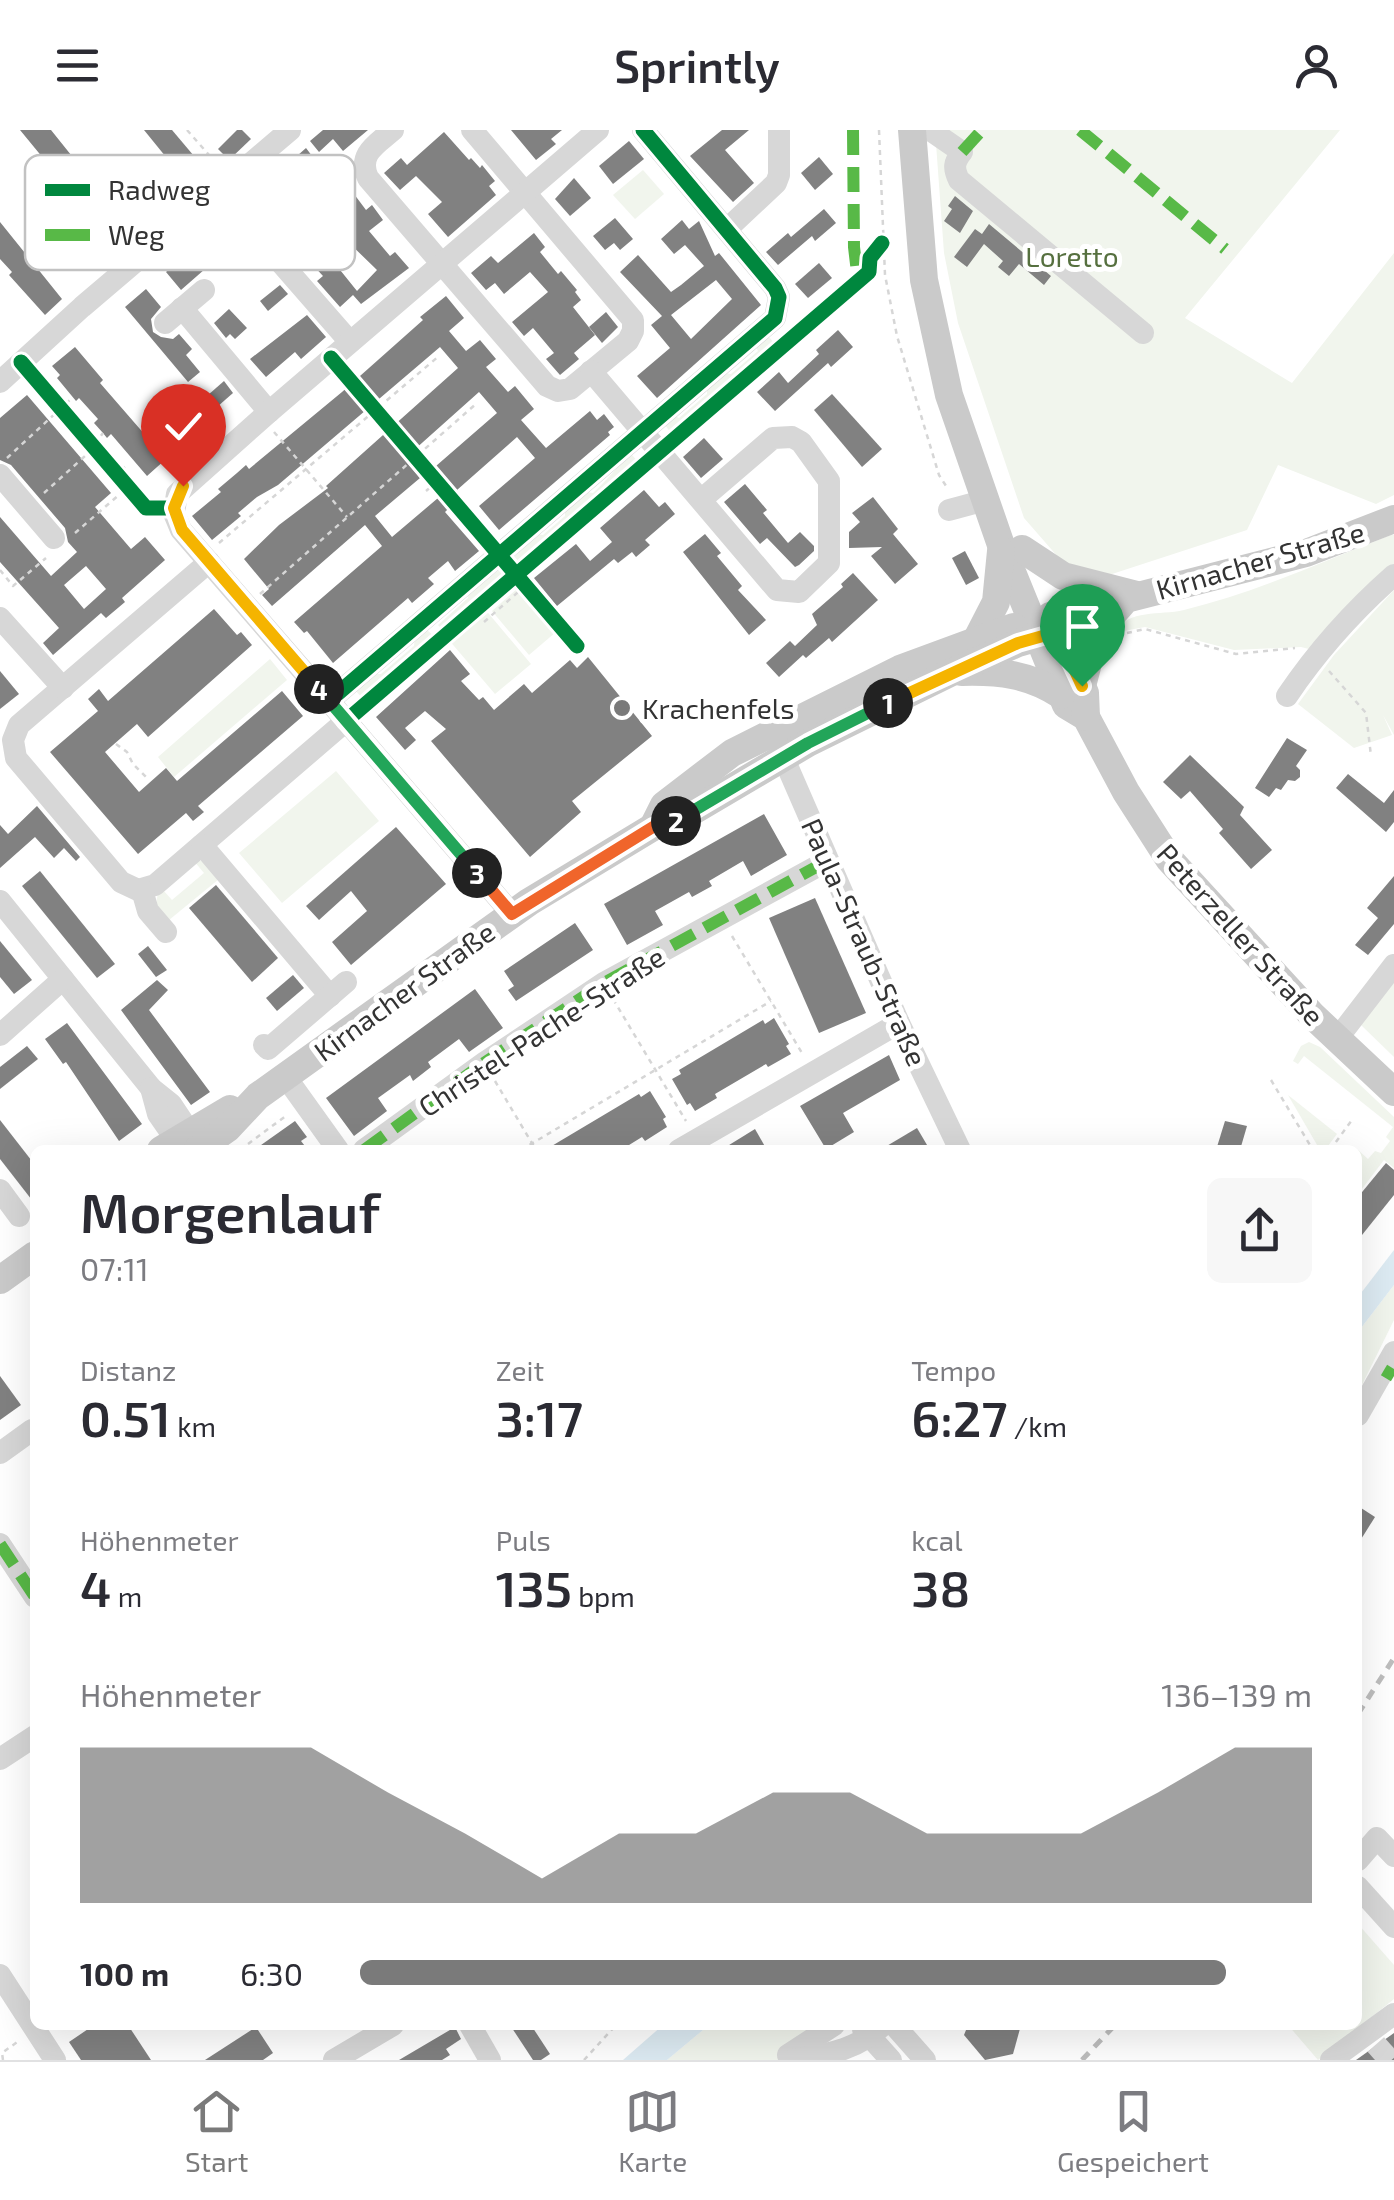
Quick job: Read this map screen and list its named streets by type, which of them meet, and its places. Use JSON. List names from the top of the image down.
{
  "streets": {
    "main road": ["Kirnacher Straße", "Peterzeller Straße"],
    "street": ["Paula-Straub-Straße", "Christel-Pache-Straße"]
  },
  "crossings": [
    ["Kirnacher Straße", "Peterzeller Straße"],
    ["Kirnacher Straße", "Paula-Straub-Straße"],
    ["Paula-Straub-Straße", "Christel-Pache-Straße"]
  ],
  "parks": ["Loretto"],
  "places": ["Krachenfels"],
  "legend": ["Radweg", "Weg"],
  "page": {
    "header": "Sprintly",
    "pins": [
      "4",
      "1",
      "2",
      "3"
    ],
    "heading": ["Morgenlauf", "07:11"],
    "stats": [
      ["Distanz", "0.51 km"],
      ["Zeit", "3:17"],
      ["Tempo", "6:27 /km"],
      ["Höhenmeter", "4 m"],
      ["Puls", "135 bpm"],
      ["kcal", "38"]
    ],
    "chart": ["Höhenmeter", "136–139 m"],
    "list": [
      {
        "name": "100 m",
        "note": "6:30"
      }
    ],
    "tabs": ["Start", "Karte", "Gespeichert"]
  }
}
